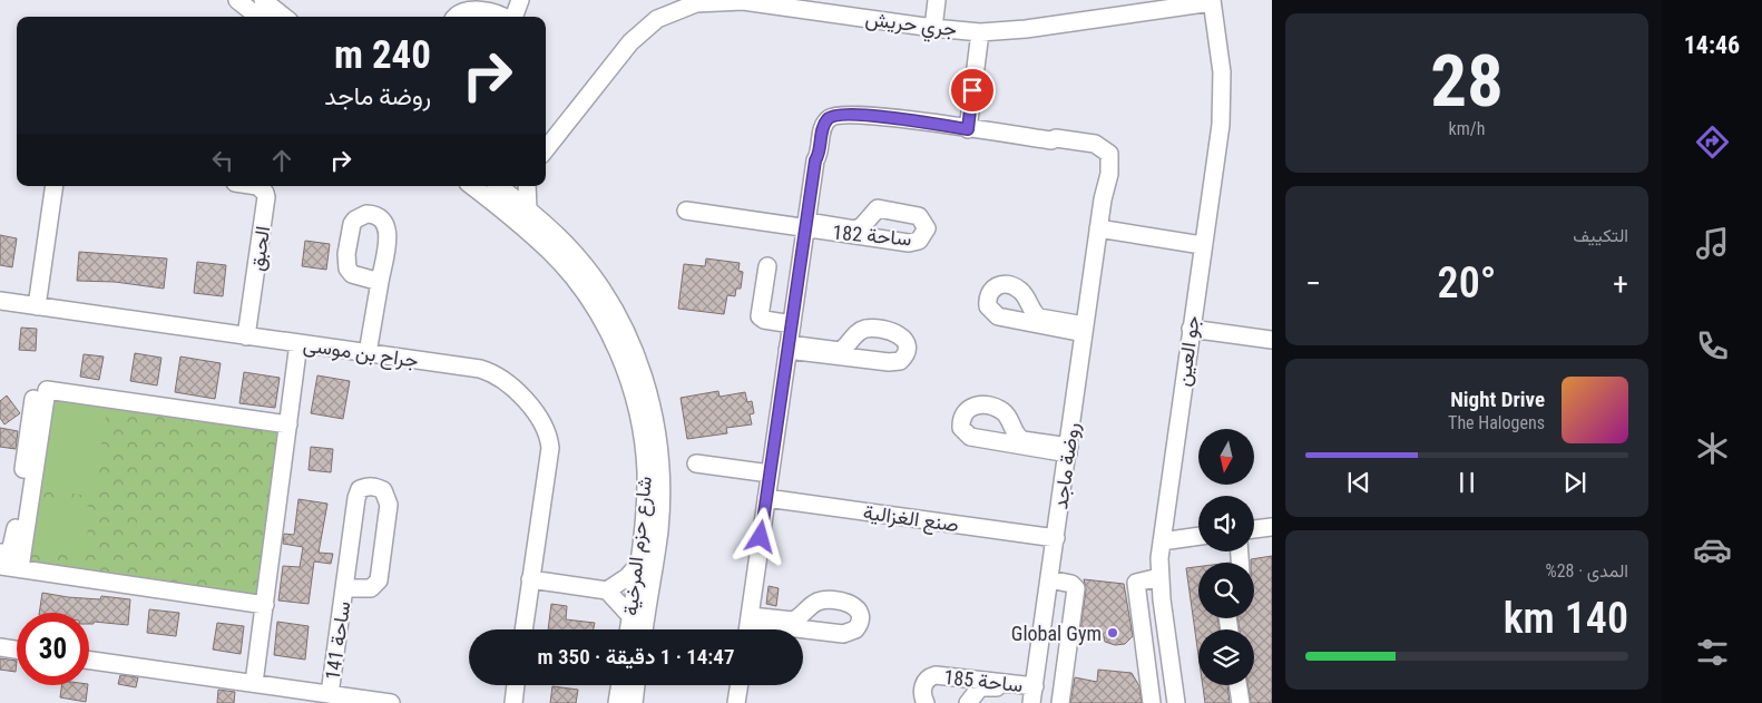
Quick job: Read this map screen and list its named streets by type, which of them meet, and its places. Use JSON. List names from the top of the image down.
{
  "streets": {
    "street": [
      "جري حريش",
      "ساحة 182",
      "الحبق",
      "جو العين",
      "جراح بن موسى",
      "روضة ماجد",
      "صنع الغزالية",
      "شارع حزم المرخية",
      "ساحة 141",
      "ساحة 185"
    ]
  },
  "crossings": [
    ["جري حريش", "جو العين"],
    ["ساحة 182", "روضة ماجد"],
    ["الحبق", "جراح بن موسى"],
    ["روضة ماجد", "صنع الغزالية"],
    ["روضة ماجد", "ساحة 185"]
  ],
  "places": ["Global Gym"],
  "north": "bottom",
  "page": {
    "tabs": "14:46",
    "tile": [
      ["28", "km/h"],
      "التكييف",
      ["المدى · 28%", "140 km"]
    ],
    "turn": ["240 m", "روضة ماجد"],
    "heat": ["−", "20°", "+"],
    "song": ["Night Drive", "The Halogens"],
    "limit": "30",
    "trip": "14:47 · 1 دقيقة · 350 m"
  }
}
